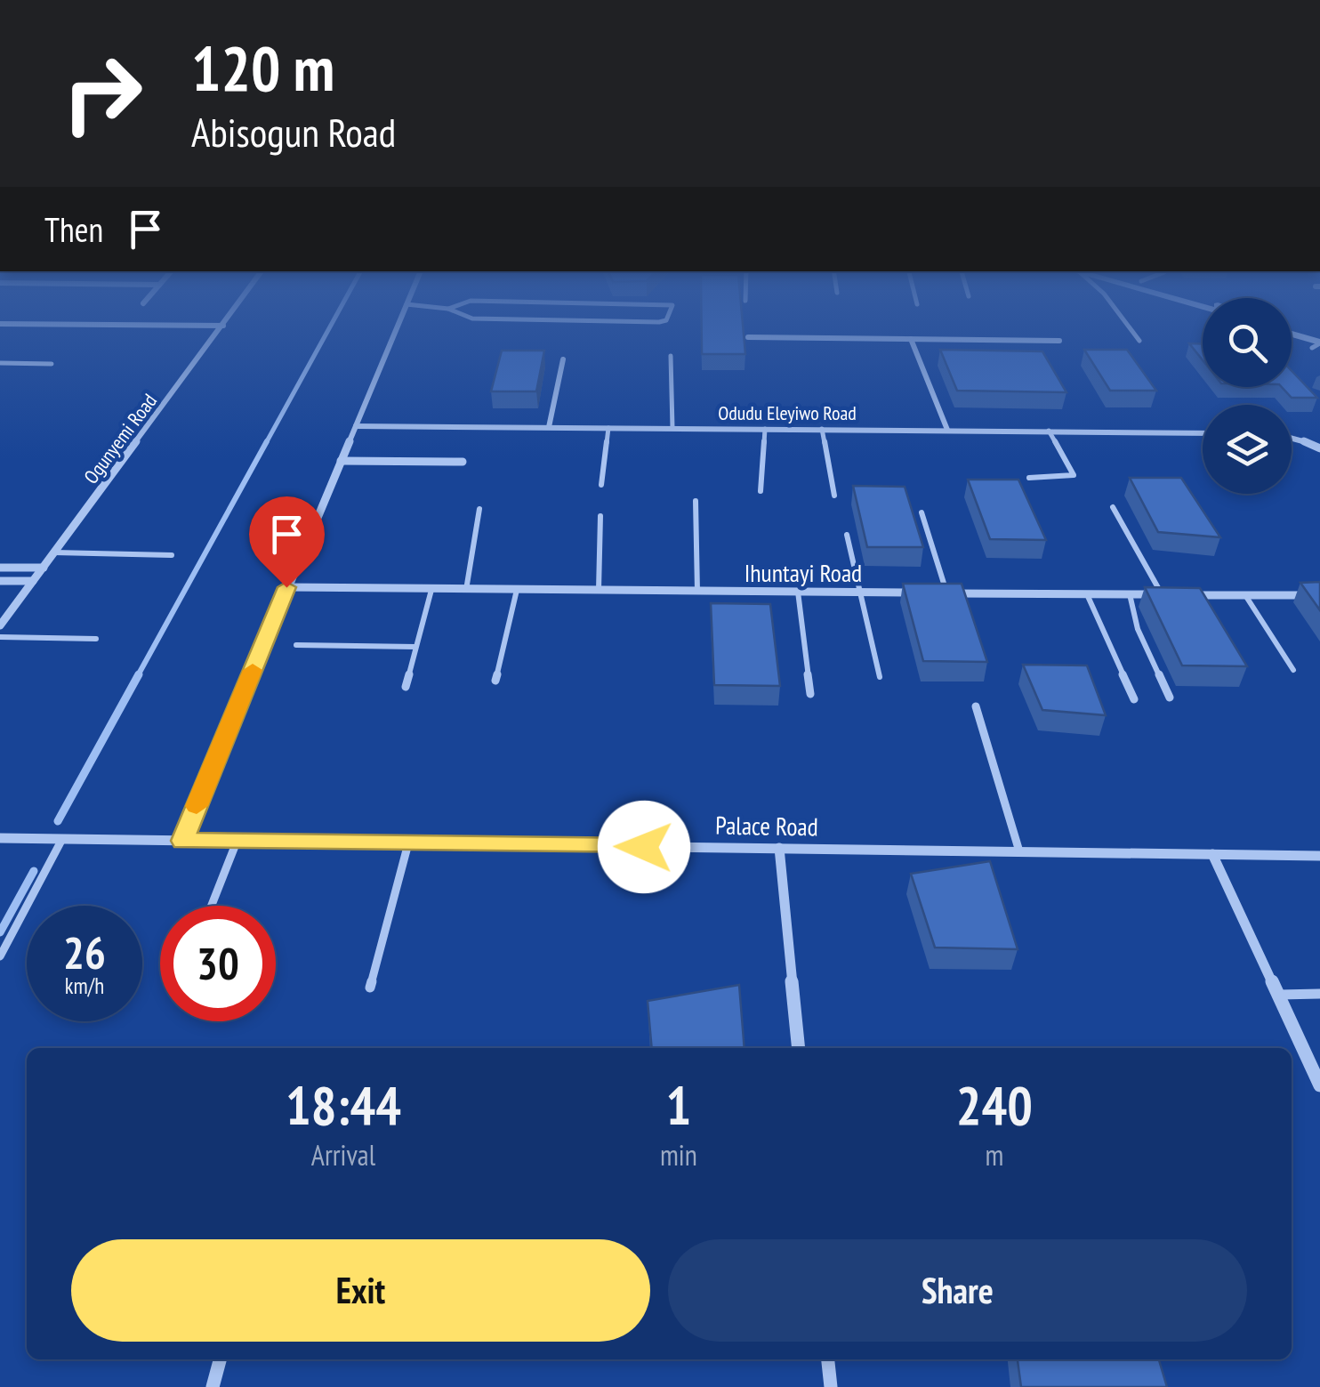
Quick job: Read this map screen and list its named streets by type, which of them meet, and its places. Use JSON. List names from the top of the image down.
{
  "streets": {
    "street": [
      "Odudu Eleyiwo Road",
      "Ogunyemi Road",
      "Ihuntayi Road",
      "Palace Road"
    ]
  },
  "page": {
    "turn": ["120 m", "Abisogun Road"],
    "then": "Then",
    "speed": "26 km/h",
    "limit": "30",
    "eta": [
      "18:44",
      "Arrival",
      "1",
      "min",
      "240",
      "m"
    ],
    "buttons": ["Exit", "Share"]
  }
}
